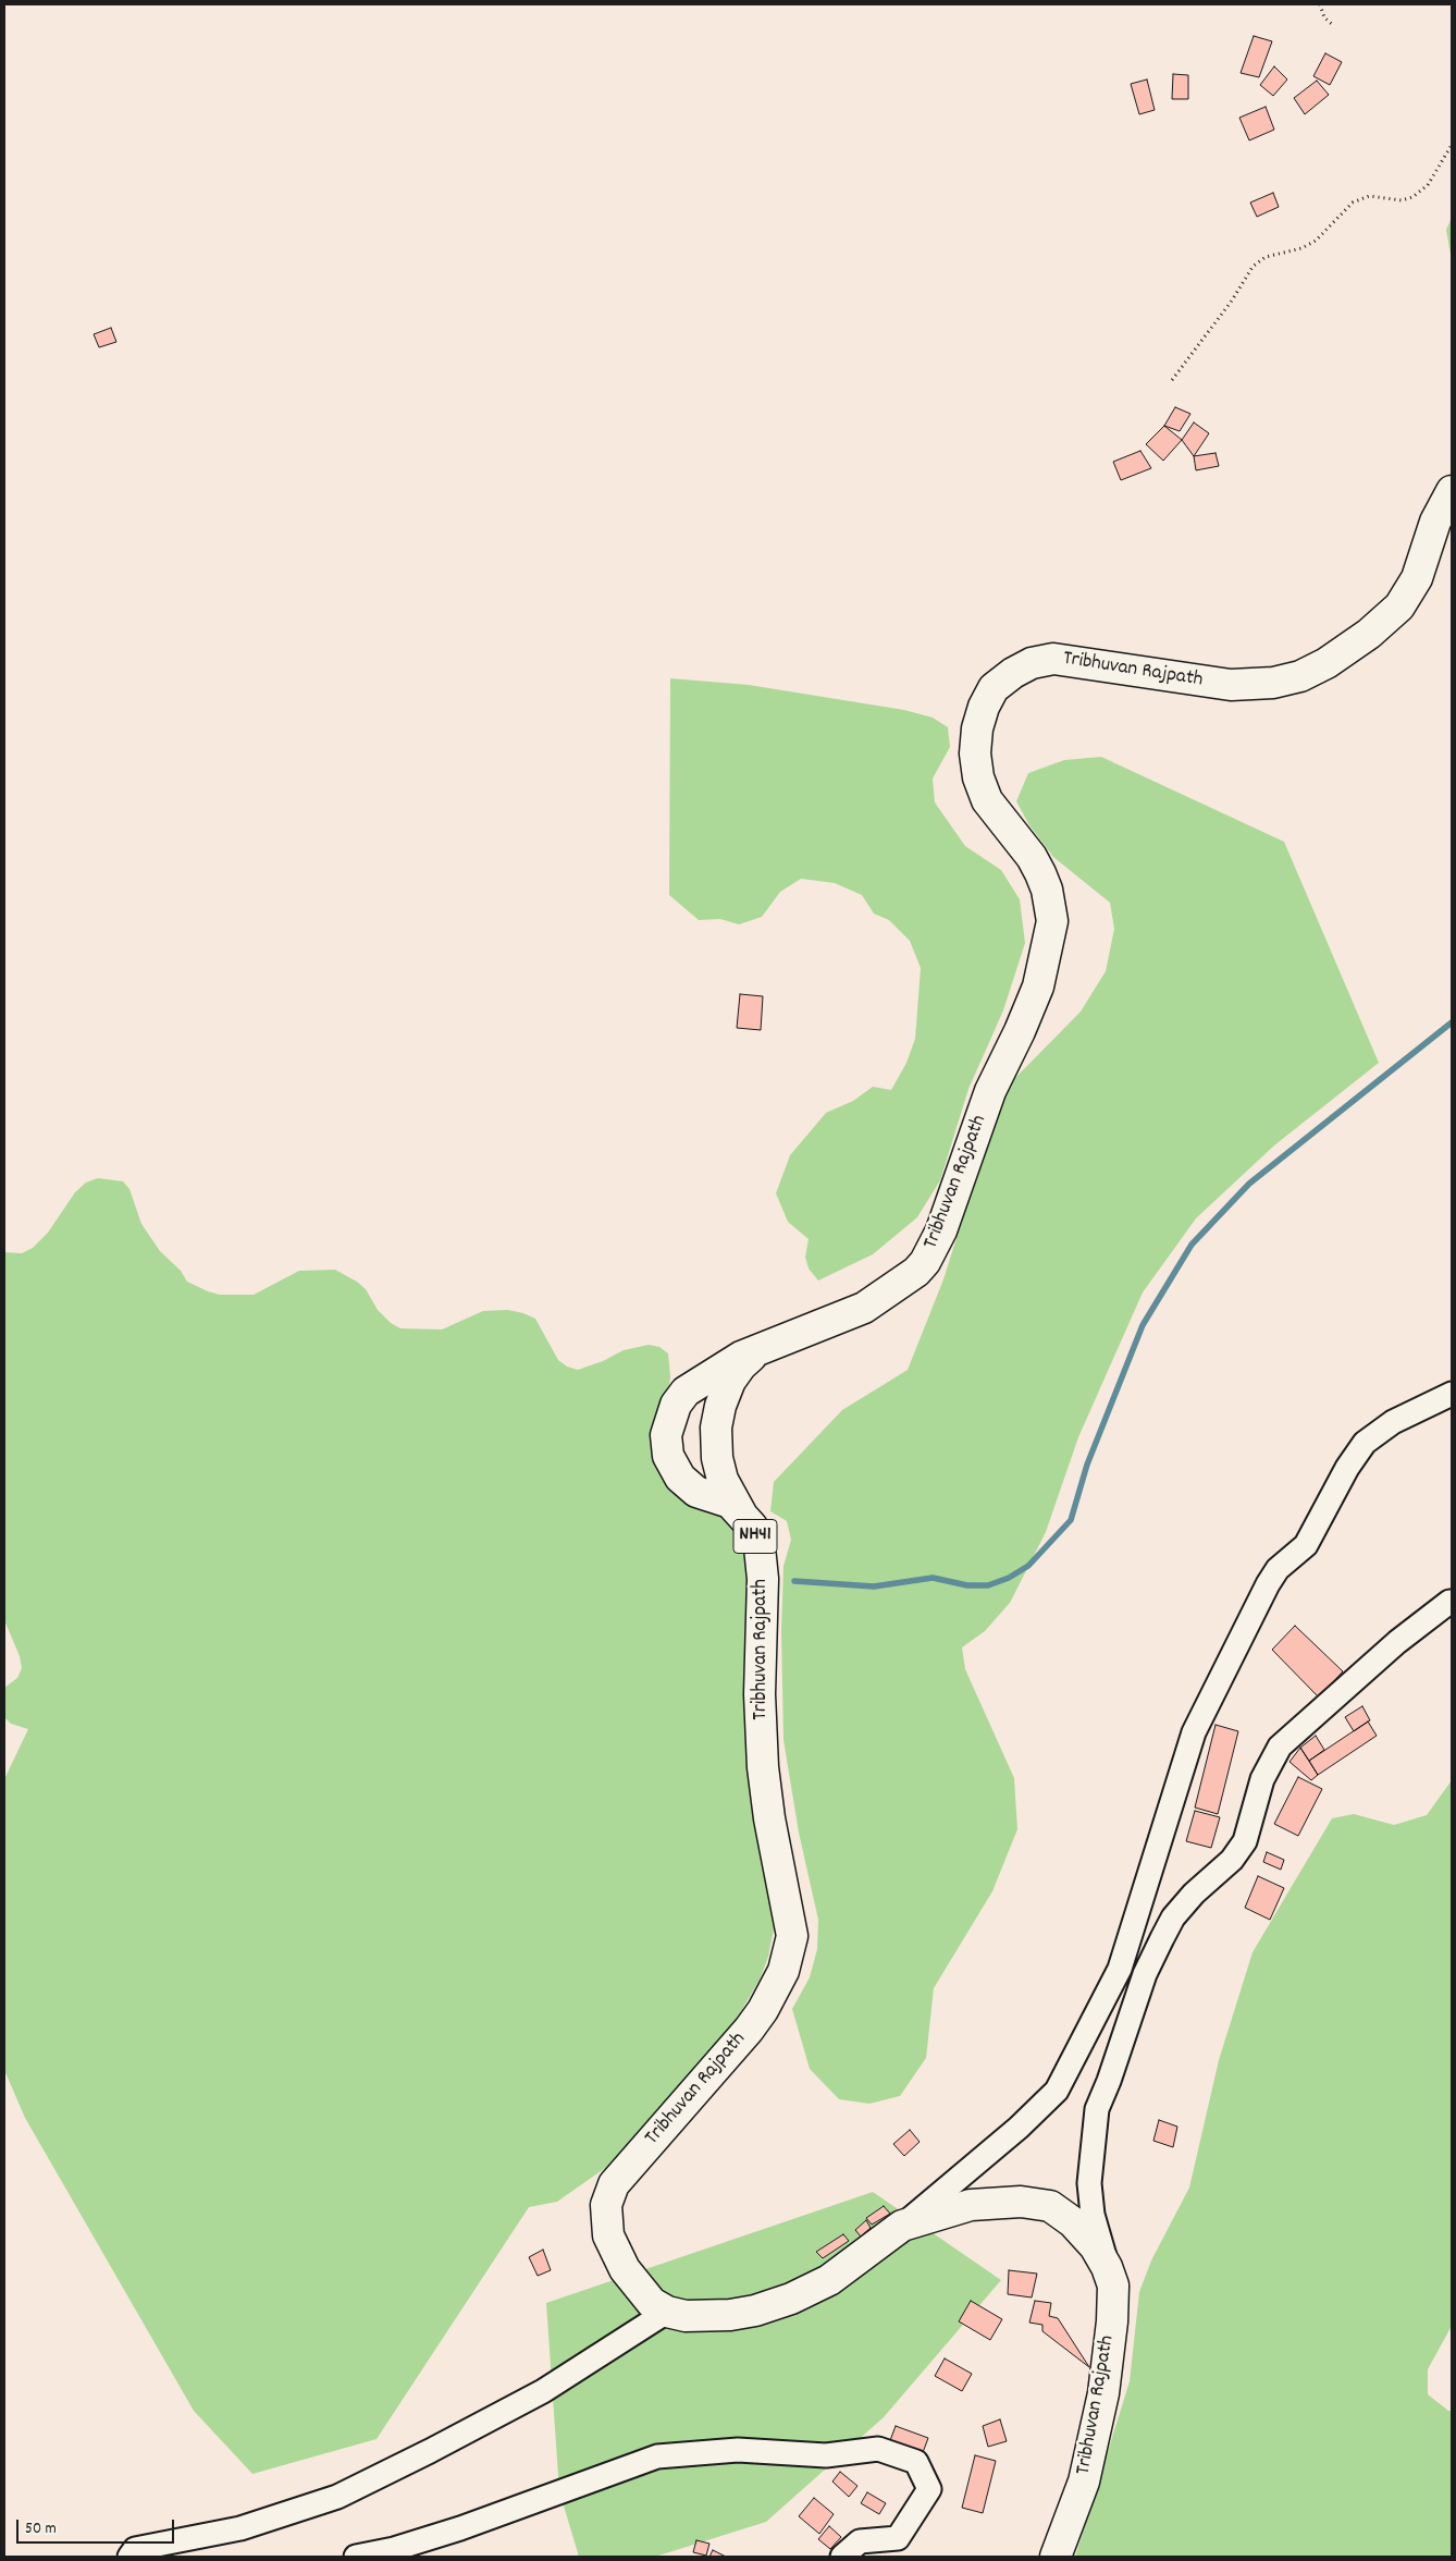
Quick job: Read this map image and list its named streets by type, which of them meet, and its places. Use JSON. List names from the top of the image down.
{
  "streets": {
    "highway": ["Tribhuvan Rajpath", "NH41"]
  },
  "scale_bar": "50 m"
}
